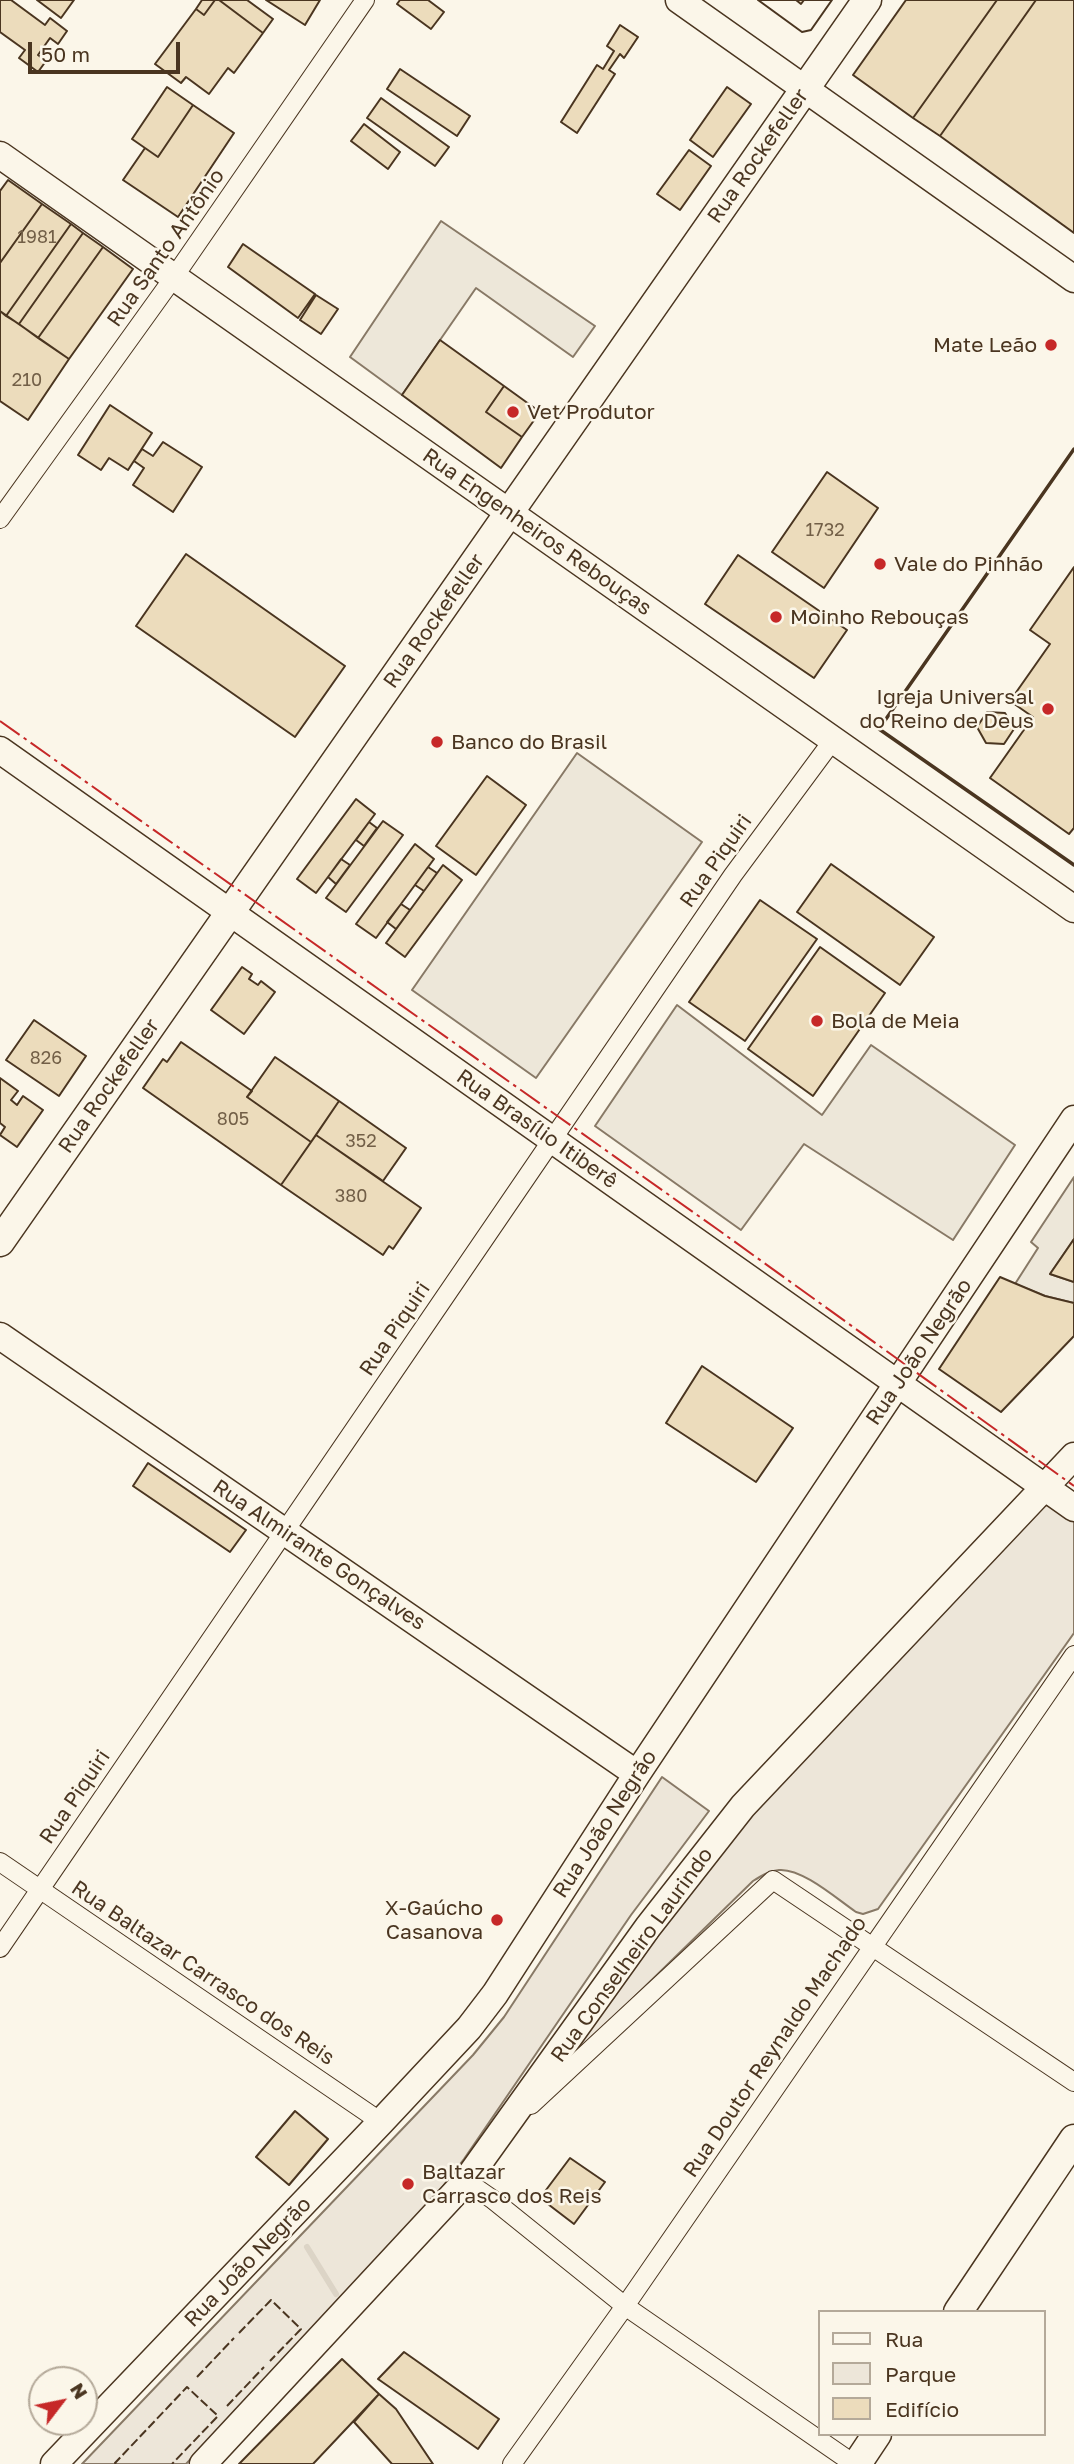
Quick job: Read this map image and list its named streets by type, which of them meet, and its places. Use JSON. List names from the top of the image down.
{
  "streets": {
    "main road": [
      "Rua Rockefeller",
      "Rua Engenheiros Rebouças",
      "Rua Brasílio Itiberê",
      "Rua João Negrão",
      "Rua Almirante Gonçalves",
      "Rua Conselheiro Laurindo"
    ],
    "street": [
      "Rua Santo Antônio",
      "Rua Piquiri",
      "Rua Baltazar Carrasco dos Reis",
      "Rua Doutor Reynaldo Machado"
    ]
  },
  "crossings": [
    ["Rua Rockefeller", "Rua Engenheiros Rebouças"],
    ["Rua Rockefeller", "Rua Brasílio Itiberê"],
    ["Rua Santo Antônio", "Rua Engenheiros Rebouças"],
    ["Rua Engenheiros Rebouças", "Rua Piquiri"],
    ["Rua Piquiri", "Rua Brasílio Itiberê"],
    ["Rua Piquiri", "Rua Almirante Gonçalves"],
    ["Rua Piquiri", "Rua Baltazar Carrasco dos Reis"],
    ["Rua Brasílio Itiberê", "Rua João Negrão"],
    ["Rua Brasílio Itiberê", "Rua Conselheiro Laurindo"],
    ["Rua João Negrão", "Rua Almirante Gonçalves"],
    ["Rua João Negrão", "Rua Baltazar Carrasco dos Reis"]
  ],
  "places": [
    "Mate Leão",
    "Vet Produtor",
    "Vale do Pinhão",
    "Moinho Rebouças",
    "Igreja Universal do Reino de Deus",
    "Banco do Brasil",
    "Bola de Meia",
    "X-Gaúcho Casanova",
    "Baltazar Carrasco dos Reis"
  ],
  "house_numbers": [
    "1981",
    "210",
    "1732",
    "826",
    "805",
    "352",
    "380"
  ],
  "legend": ["Rua", "Parque", "Edifício"],
  "scale_bar": "50 m",
  "north": "top right"
}
